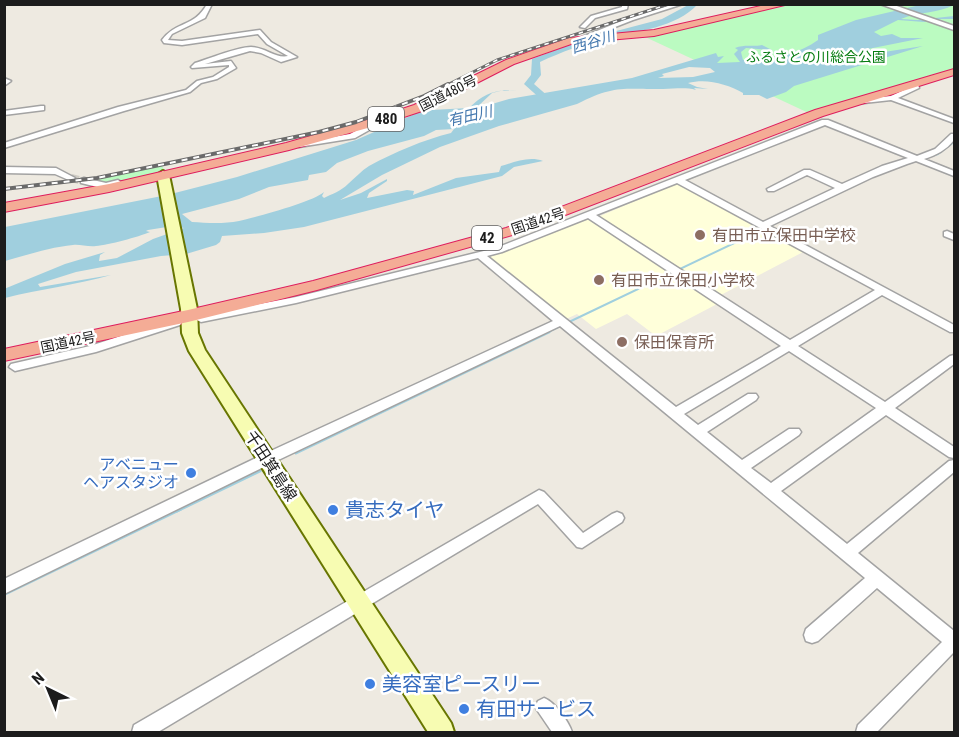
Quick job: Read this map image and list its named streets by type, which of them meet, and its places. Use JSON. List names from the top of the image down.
{
  "streets": {
    "highway": [
      "国道480号",
      "480",
      "国道42号",
      "42"
    ],
    "main road": ["千田箕島線"]
  },
  "crossings": [
    ["国道480号", "千田箕島線"],
    ["国道42号", "千田箕島線"]
  ],
  "water": ["西谷川", "有田川"],
  "parks": ["ふるさとの川総合公園"],
  "places": [
    "有田市立保田中学校",
    "有田市立保田小学校",
    "保田保育所",
    "アベニュー ヘアスタジオ",
    "貴志タイヤ",
    "美容室ピースリー",
    "有田サービス"
  ],
  "north": "top left"
}
